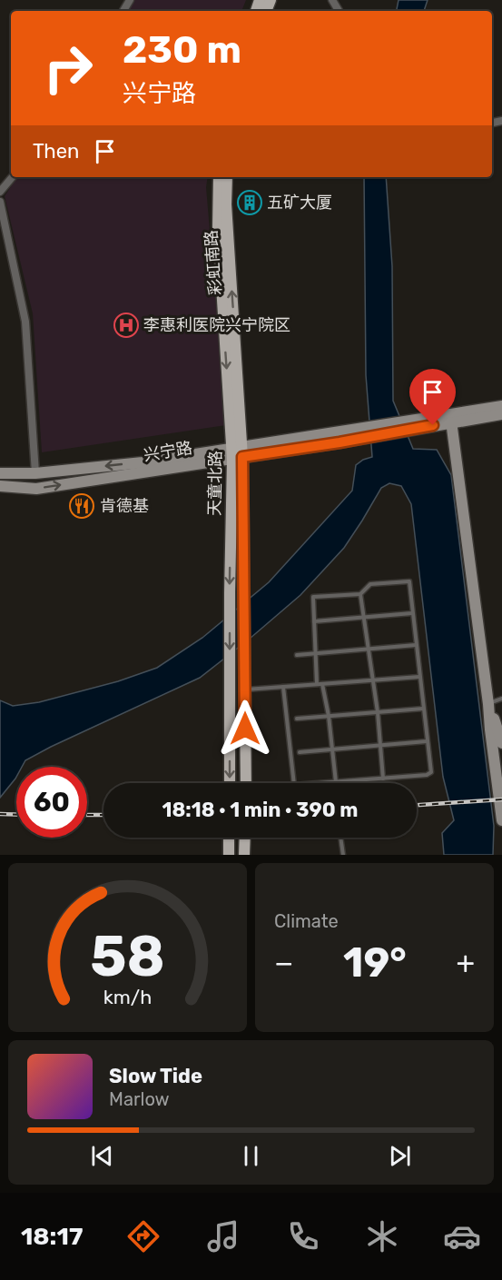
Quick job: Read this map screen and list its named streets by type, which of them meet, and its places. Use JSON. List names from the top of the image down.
{
  "streets": {
    "main road": ["彩虹南路", "兴宁路", "天童北路"]
  },
  "crossings": [
    ["彩虹南路", "兴宁路"],
    ["彩虹南路", "天童北路"],
    ["兴宁路", "天童北路"]
  ],
  "one_way": ["彩虹南路"],
  "places": {
    "building": ["五矿大厦"],
    "hospital": ["李惠利医院兴宁院区"],
    "restaurant": ["肯德基"]
  },
  "page": {
    "turn": ["230 m", "兴宁路"],
    "then": "Then",
    "limit": "60",
    "trip": "18:18 · 1 min · 390 m",
    "tile": "Climate",
    "heat": ["−", "19°", "+"],
    "song": ["Slow Tide", "Marlow"],
    "tabs": "18:17",
    "gauge": ["58", "km/h"]
  }
}
